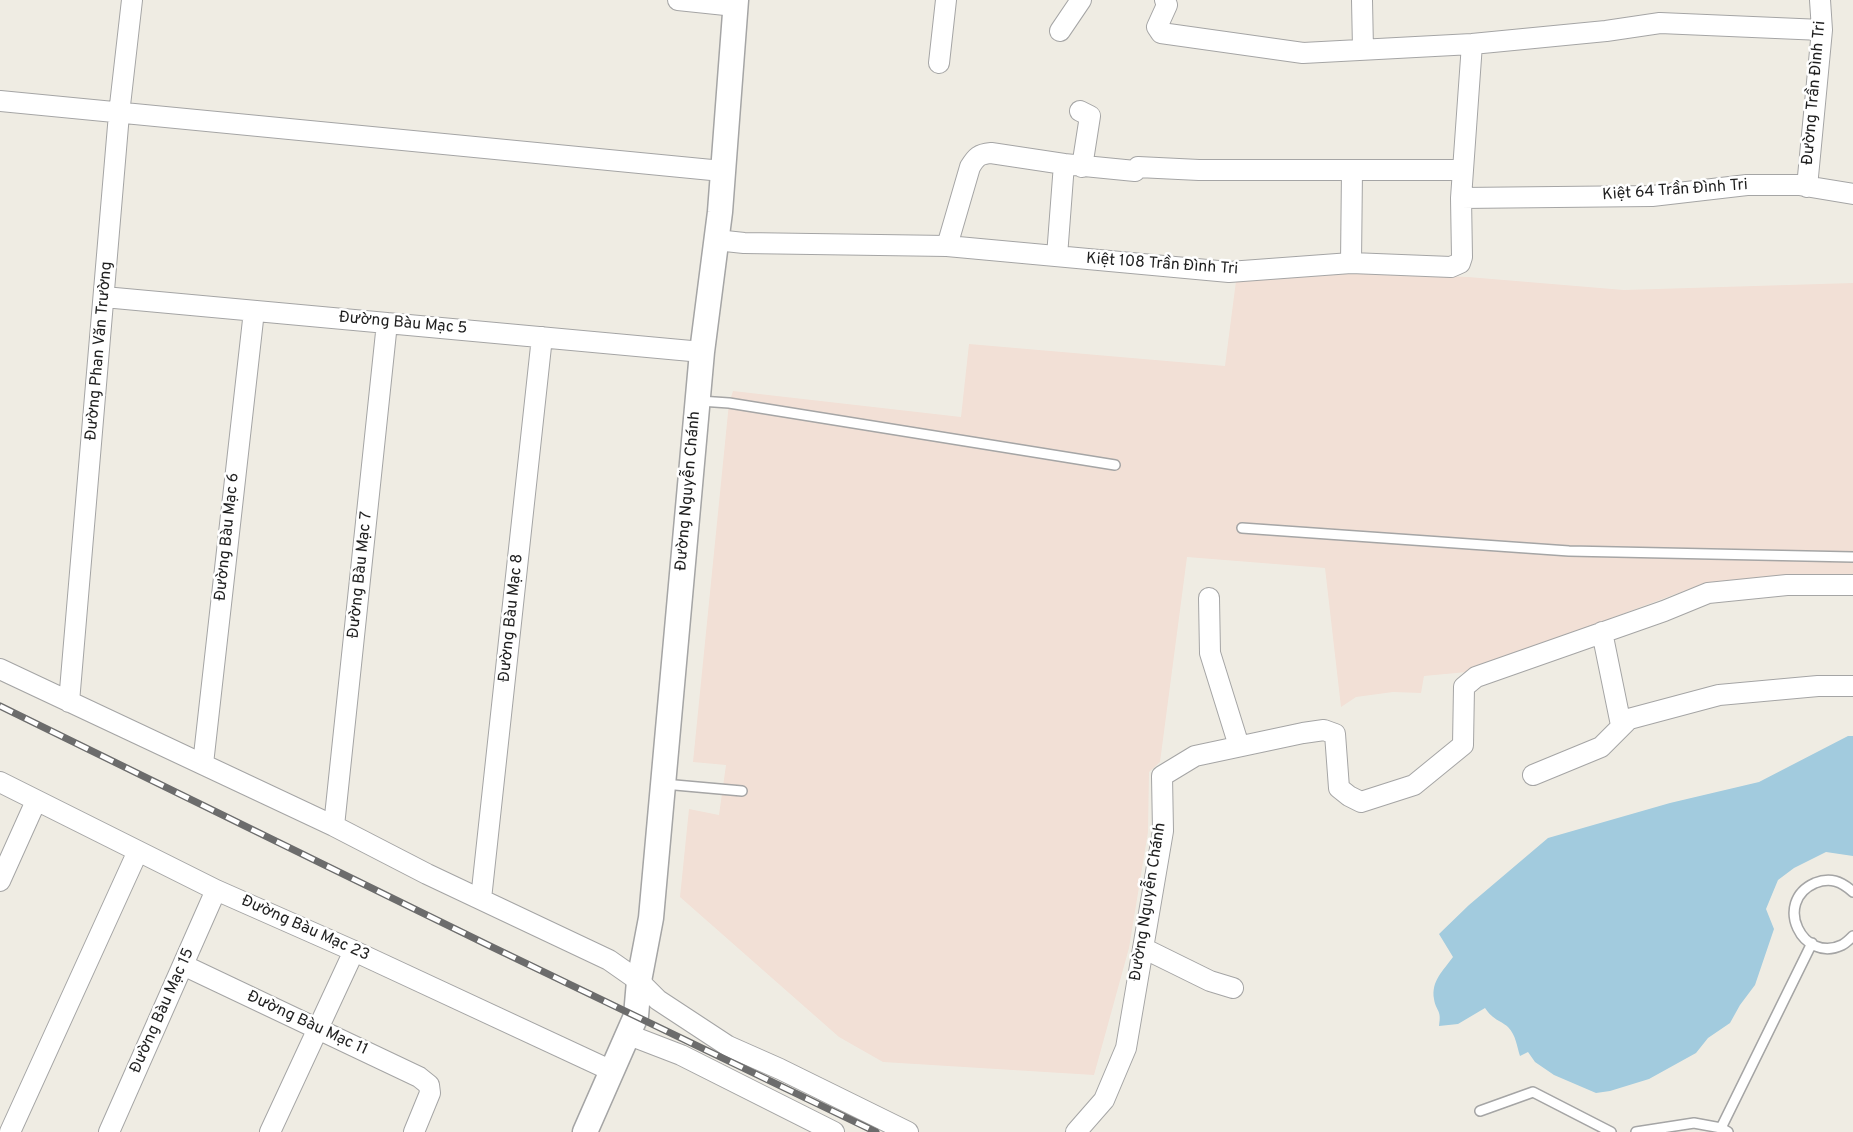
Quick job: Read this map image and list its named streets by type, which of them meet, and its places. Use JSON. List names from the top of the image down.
{
  "streets": {
    "street": [
      "Đường Trần Đình Tri",
      "Kiệt 64 Trần Đình Tri",
      "Kiệt 108 Trần Đình Tri",
      "Đường Bàu Mạc 5",
      "Đường Phan Văn Trường",
      "Đường Nguyễn Chánh",
      "Đường Bàu Mạc 6",
      "Đường Bàu Mạc 7",
      "Đường Bàu Mạc 8",
      "Đường Bàu Mạc 23",
      "Đường Bàu Mạc 15",
      "Đường Bàu Mạc 11"
    ]
  },
  "crossings": [
    ["Đường Trần Đình Tri", "Kiệt 64 Trần Đình Tri"],
    ["Kiệt 64 Trần Đình Tri", "Kiệt 108 Trần Đình Tri"],
    ["Kiệt 108 Trần Đình Tri", "Đường Nguyễn Chánh"],
    ["Đường Bàu Mạc 5", "Đường Phan Văn Trường"],
    ["Đường Bàu Mạc 5", "Đường Nguyễn Chánh"],
    ["Đường Bàu Mạc 5", "Đường Bàu Mạc 6"],
    ["Đường Bàu Mạc 5", "Đường Bàu Mạc 7"],
    ["Đường Bàu Mạc 5", "Đường Bàu Mạc 8"],
    ["Đường Nguyễn Chánh", "Đường Bàu Mạc 23"],
    ["Đường Bàu Mạc 23", "Đường Bàu Mạc 15"],
    ["Đường Bàu Mạc 15", "Đường Bàu Mạc 11"]
  ]
}
